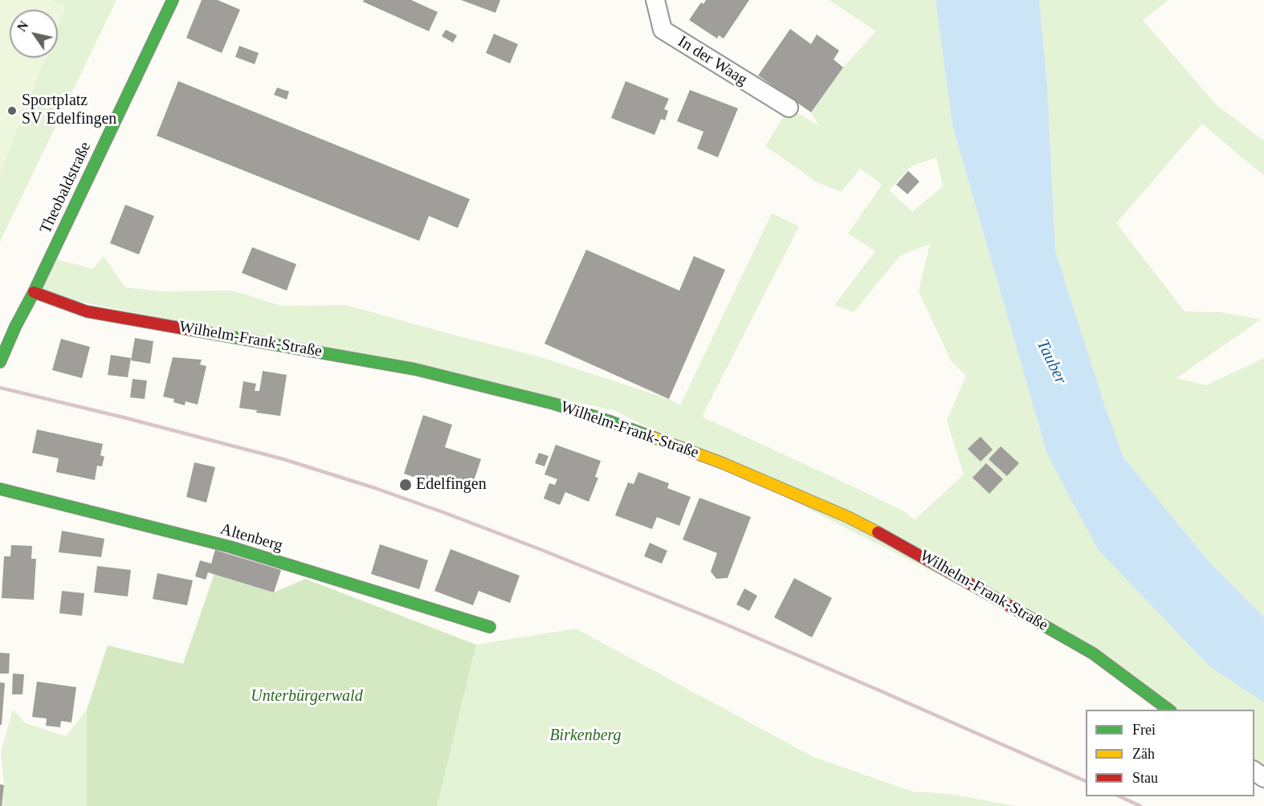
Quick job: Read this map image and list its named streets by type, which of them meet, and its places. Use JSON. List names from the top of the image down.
{
  "streets": {
    "street": [
      "In der Waag",
      "Theobaldstraße",
      "Wilhelm-Frank-Straße",
      "Altenberg"
    ]
  },
  "crossings": [
    ["Theobaldstraße", "Wilhelm-Frank-Straße"]
  ],
  "water": ["Tauber"],
  "parks": ["Unterbürgerwald", "Birkenberg"],
  "places": ["Sportplatz SV Edelfingen", "Edelfingen"],
  "legend": ["Frei", "Zäh", "Stau"],
  "north": "top left"
}
